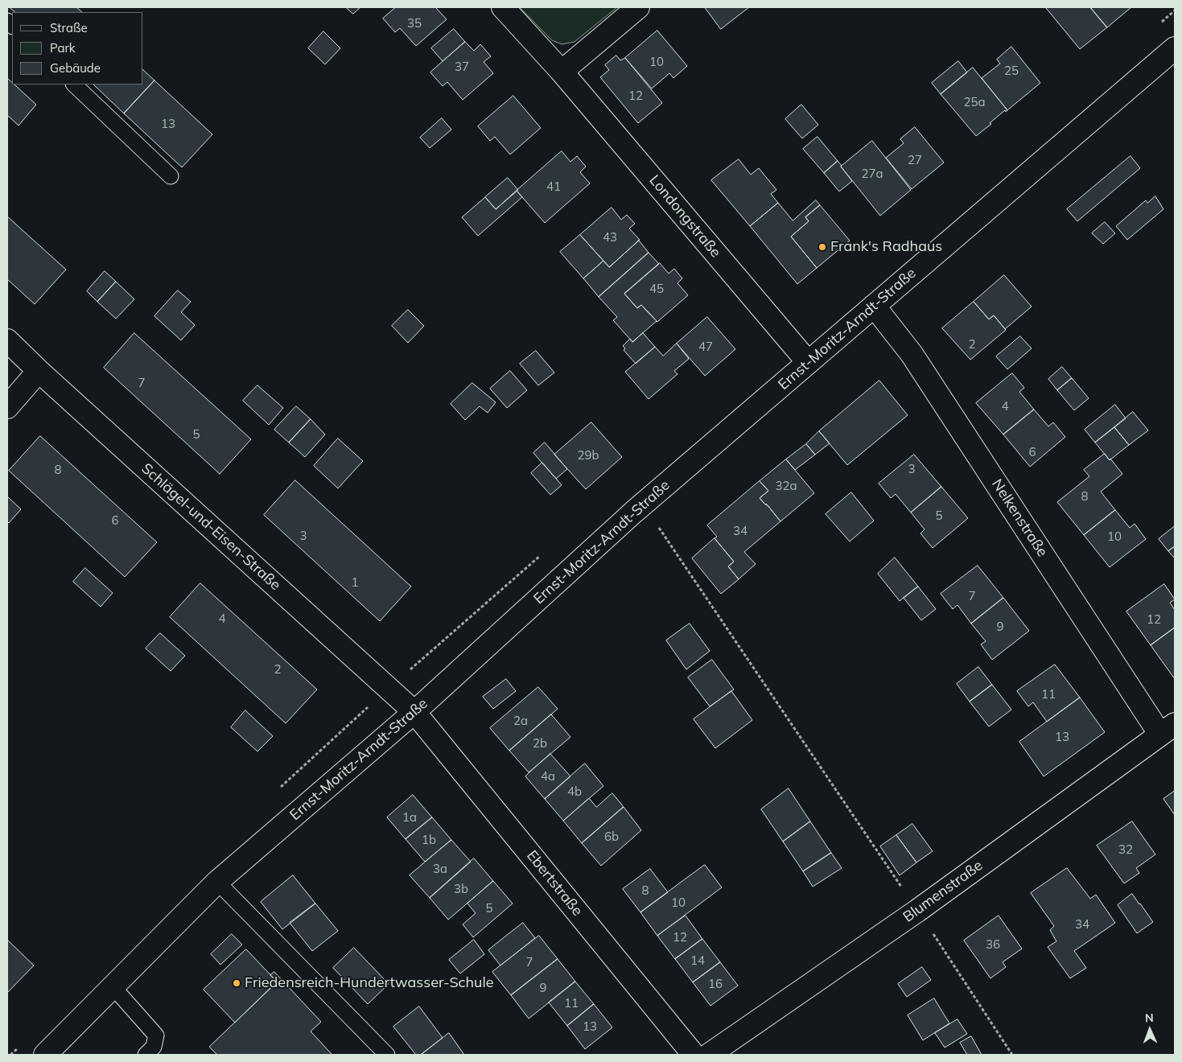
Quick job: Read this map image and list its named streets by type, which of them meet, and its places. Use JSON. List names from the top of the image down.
{
  "streets": {
    "street": [
      "Londongstraße",
      "Ernst-Moritz-Arndt-Straße",
      "Nelkenstraße",
      "Schlägel-und-Eisen-Straße",
      "Ebertstraße",
      "Blumenstraße"
    ]
  },
  "crossings": [
    ["Londongstraße", "Ernst-Moritz-Arndt-Straße"],
    ["Ernst-Moritz-Arndt-Straße", "Nelkenstraße"],
    ["Ernst-Moritz-Arndt-Straße", "Schlägel-und-Eisen-Straße"],
    ["Ernst-Moritz-Arndt-Straße", "Ebertstraße"],
    ["Nelkenstraße", "Blumenstraße"],
    ["Schlägel-und-Eisen-Straße", "Ebertstraße"]
  ],
  "places": ["Frank's Radhaus", "Friedensreich-Hundertwasser-Schule"],
  "house_numbers": [
    "35",
    "10",
    "37",
    "25",
    "12",
    "25a",
    "13",
    "27",
    "27a",
    "41",
    "43",
    "45",
    "2",
    "47",
    "7",
    "4",
    "5",
    "6",
    "29b",
    "3",
    "8",
    "32a",
    "8",
    "5",
    "6",
    "34",
    "3",
    "10",
    "1",
    "7",
    "4",
    "12",
    "9",
    "2",
    "11",
    "2a",
    "13",
    "2b",
    "4a",
    "4b",
    "1a",
    "6b",
    "1b",
    "32",
    "3a",
    "3b",
    "8",
    "10",
    "5",
    "34",
    "12",
    "36",
    "14",
    "7",
    "16",
    "9",
    "11",
    "13"
  ],
  "legend": ["Straße", "Park", "Gebäude"],
  "north": "top"
}
